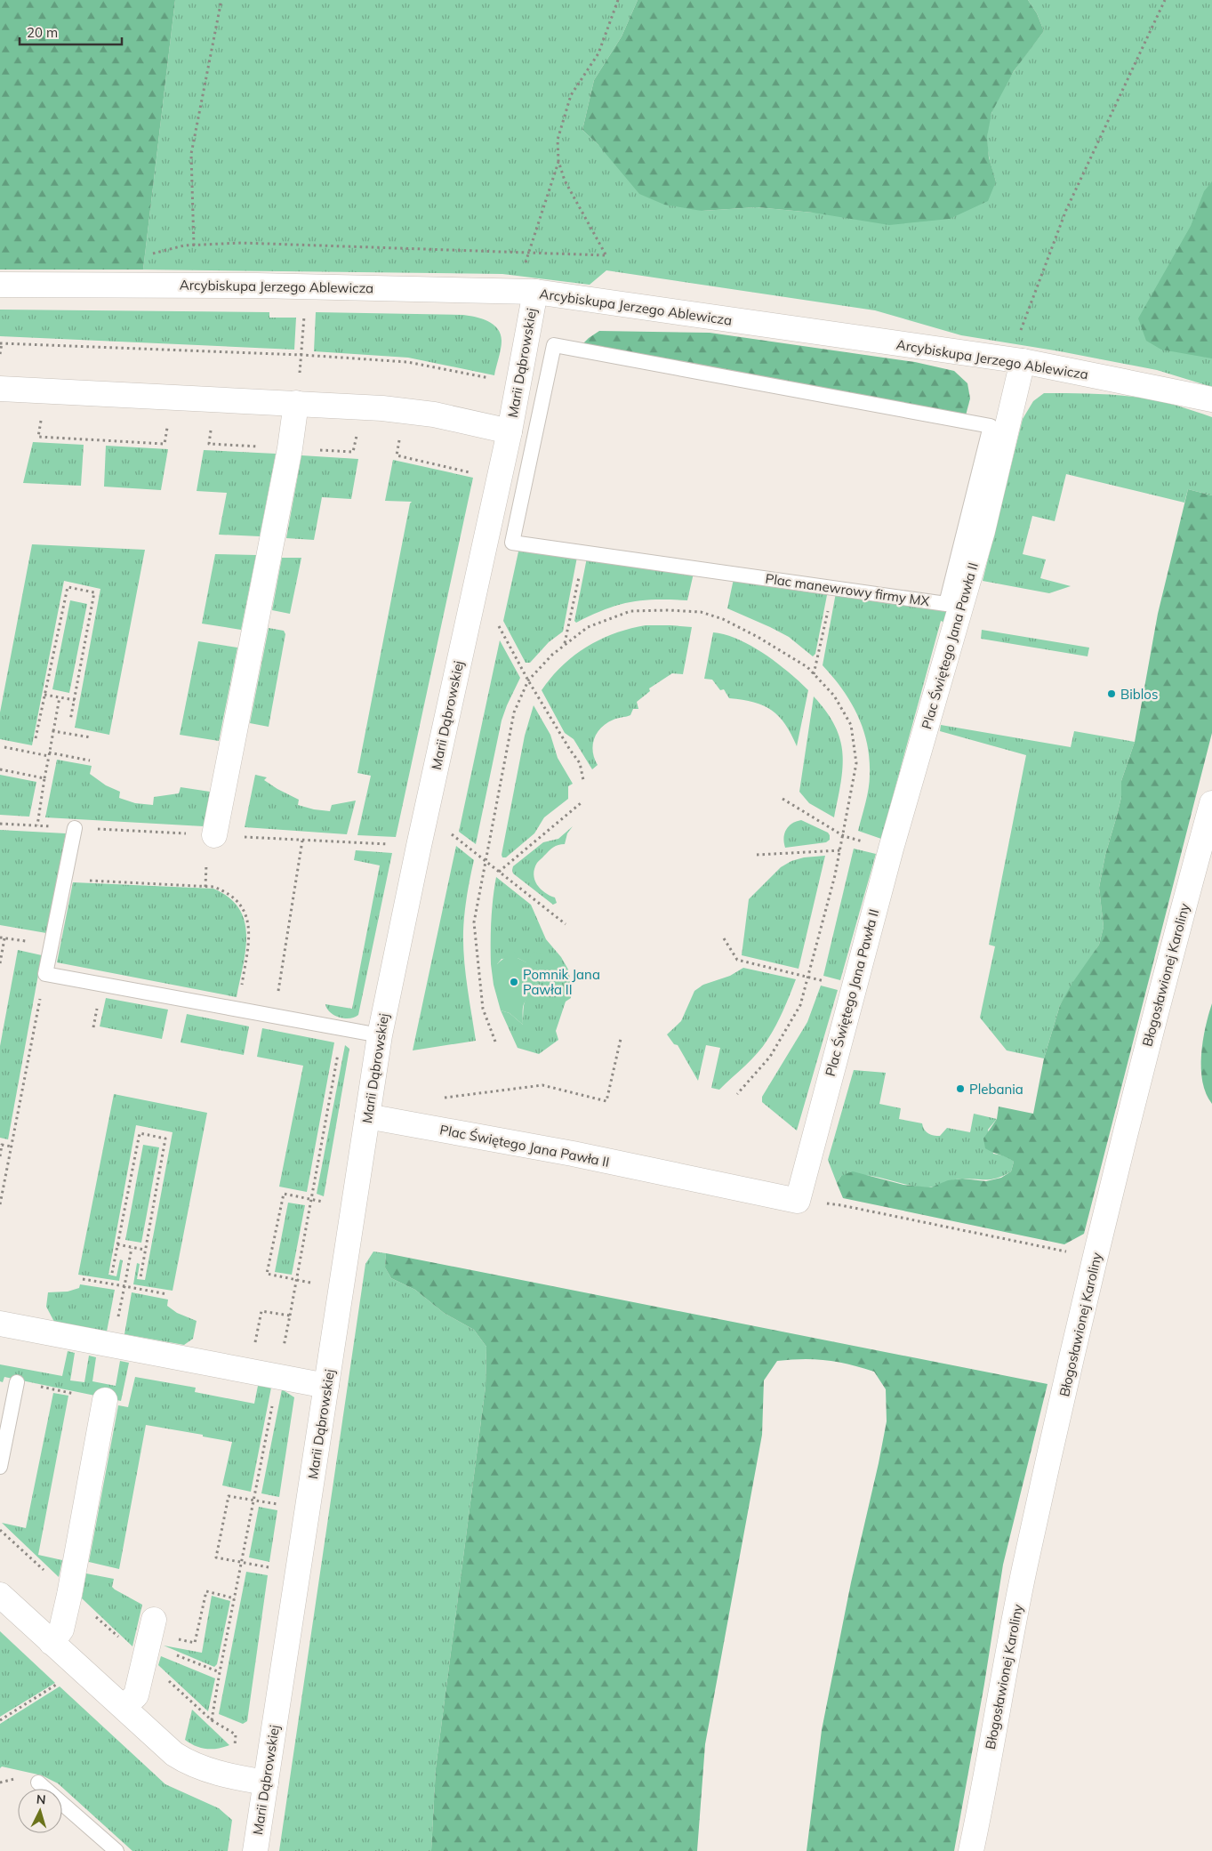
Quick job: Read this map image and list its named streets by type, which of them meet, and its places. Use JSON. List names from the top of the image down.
{
  "streets": {
    "street": [
      "Arcybiskupa Jerzego Ablewicza",
      "Marii Dąbrowskiej",
      "Plac Świętego Jana Pawła II",
      "Błogosławionej Karoliny"
    ],
    "lane": ["Plac manewrowy firmy MX"]
  },
  "crossings": [
    ["Arcybiskupa Jerzego Ablewicza", "Marii Dąbrowskiej"],
    ["Arcybiskupa Jerzego Ablewicza", "Plac Świętego Jana Pawła II"],
    ["Marii Dąbrowskiej", "Plac Świętego Jana Pawła II"]
  ],
  "places": ["Biblos", "Pomnik Jana Pawła II", "Plebania"],
  "scale_bar": "20 m",
  "north": "top"
}
